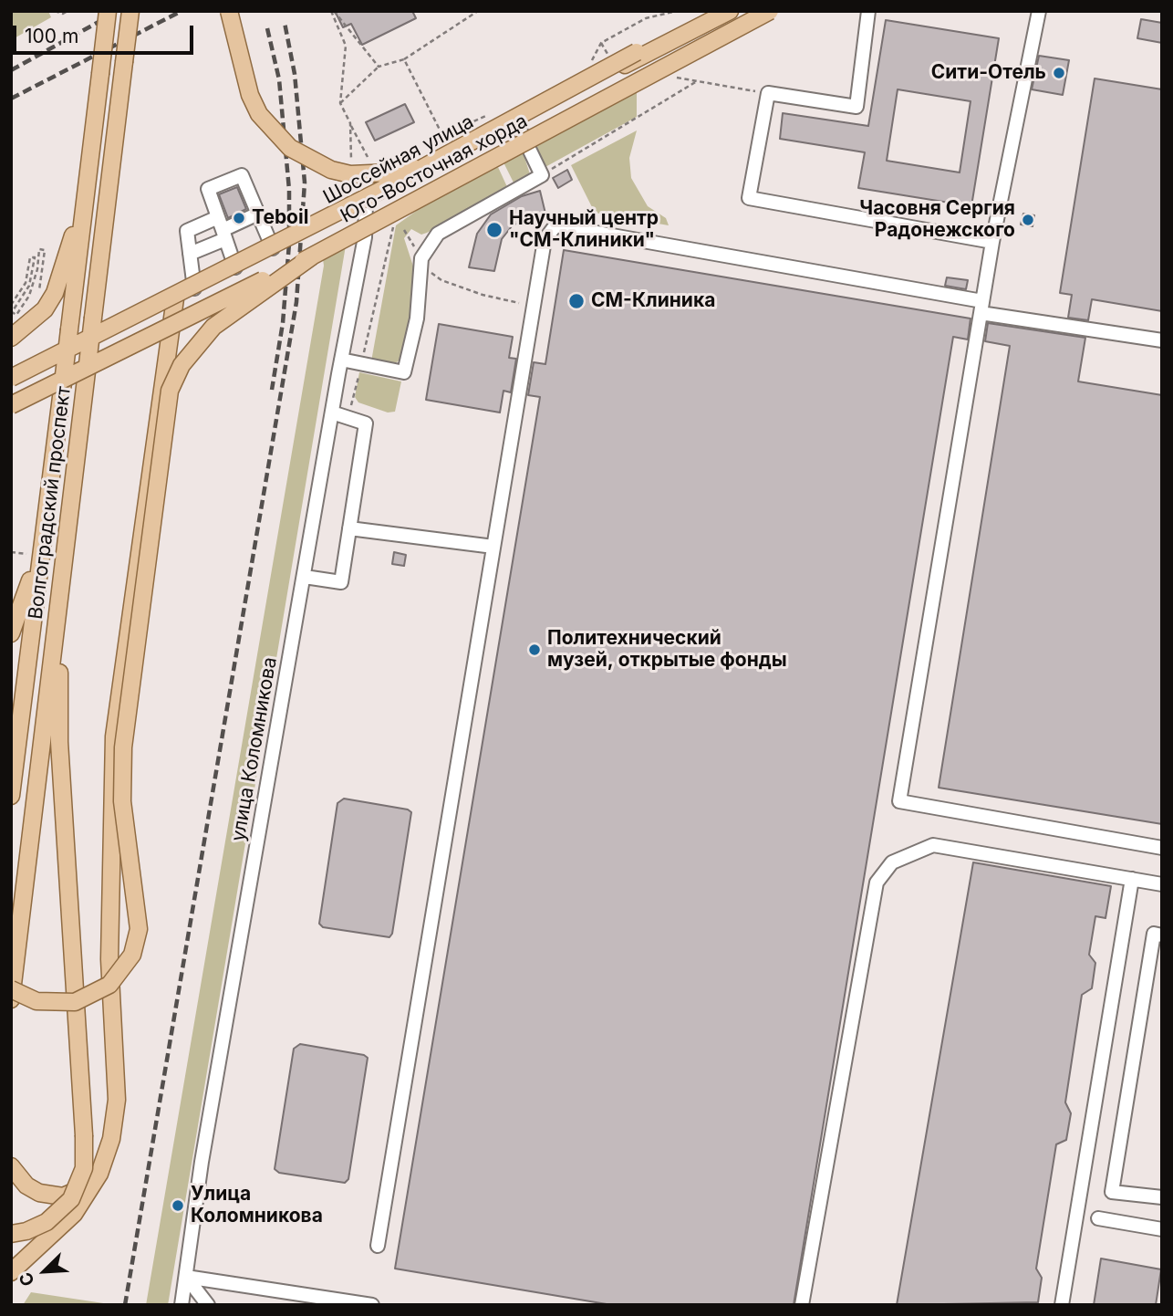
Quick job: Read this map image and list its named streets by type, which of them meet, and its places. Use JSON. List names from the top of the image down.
{
  "streets": {
    "main road": ["Шоссейная улица", "Юго-Восточная хорда", "Волгоградский проспект"],
    "street": ["улица Коломникова"]
  },
  "crossings": [
    ["Шоссейная улица", "Юго-Восточная хорда"],
    ["Шоссейная улица", "улица Коломникова"]
  ],
  "places": [
    "Сити-Отель",
    "Teboil",
    "Часовня Сергия Радонежского",
    "Научный центр \"СМ-Клиники\"",
    "СМ-Клиника",
    "Политехнический музей, открытые фонды",
    "Улица Коломникова"
  ],
  "scale_bar": "100 m",
  "north": "bottom left"
}
